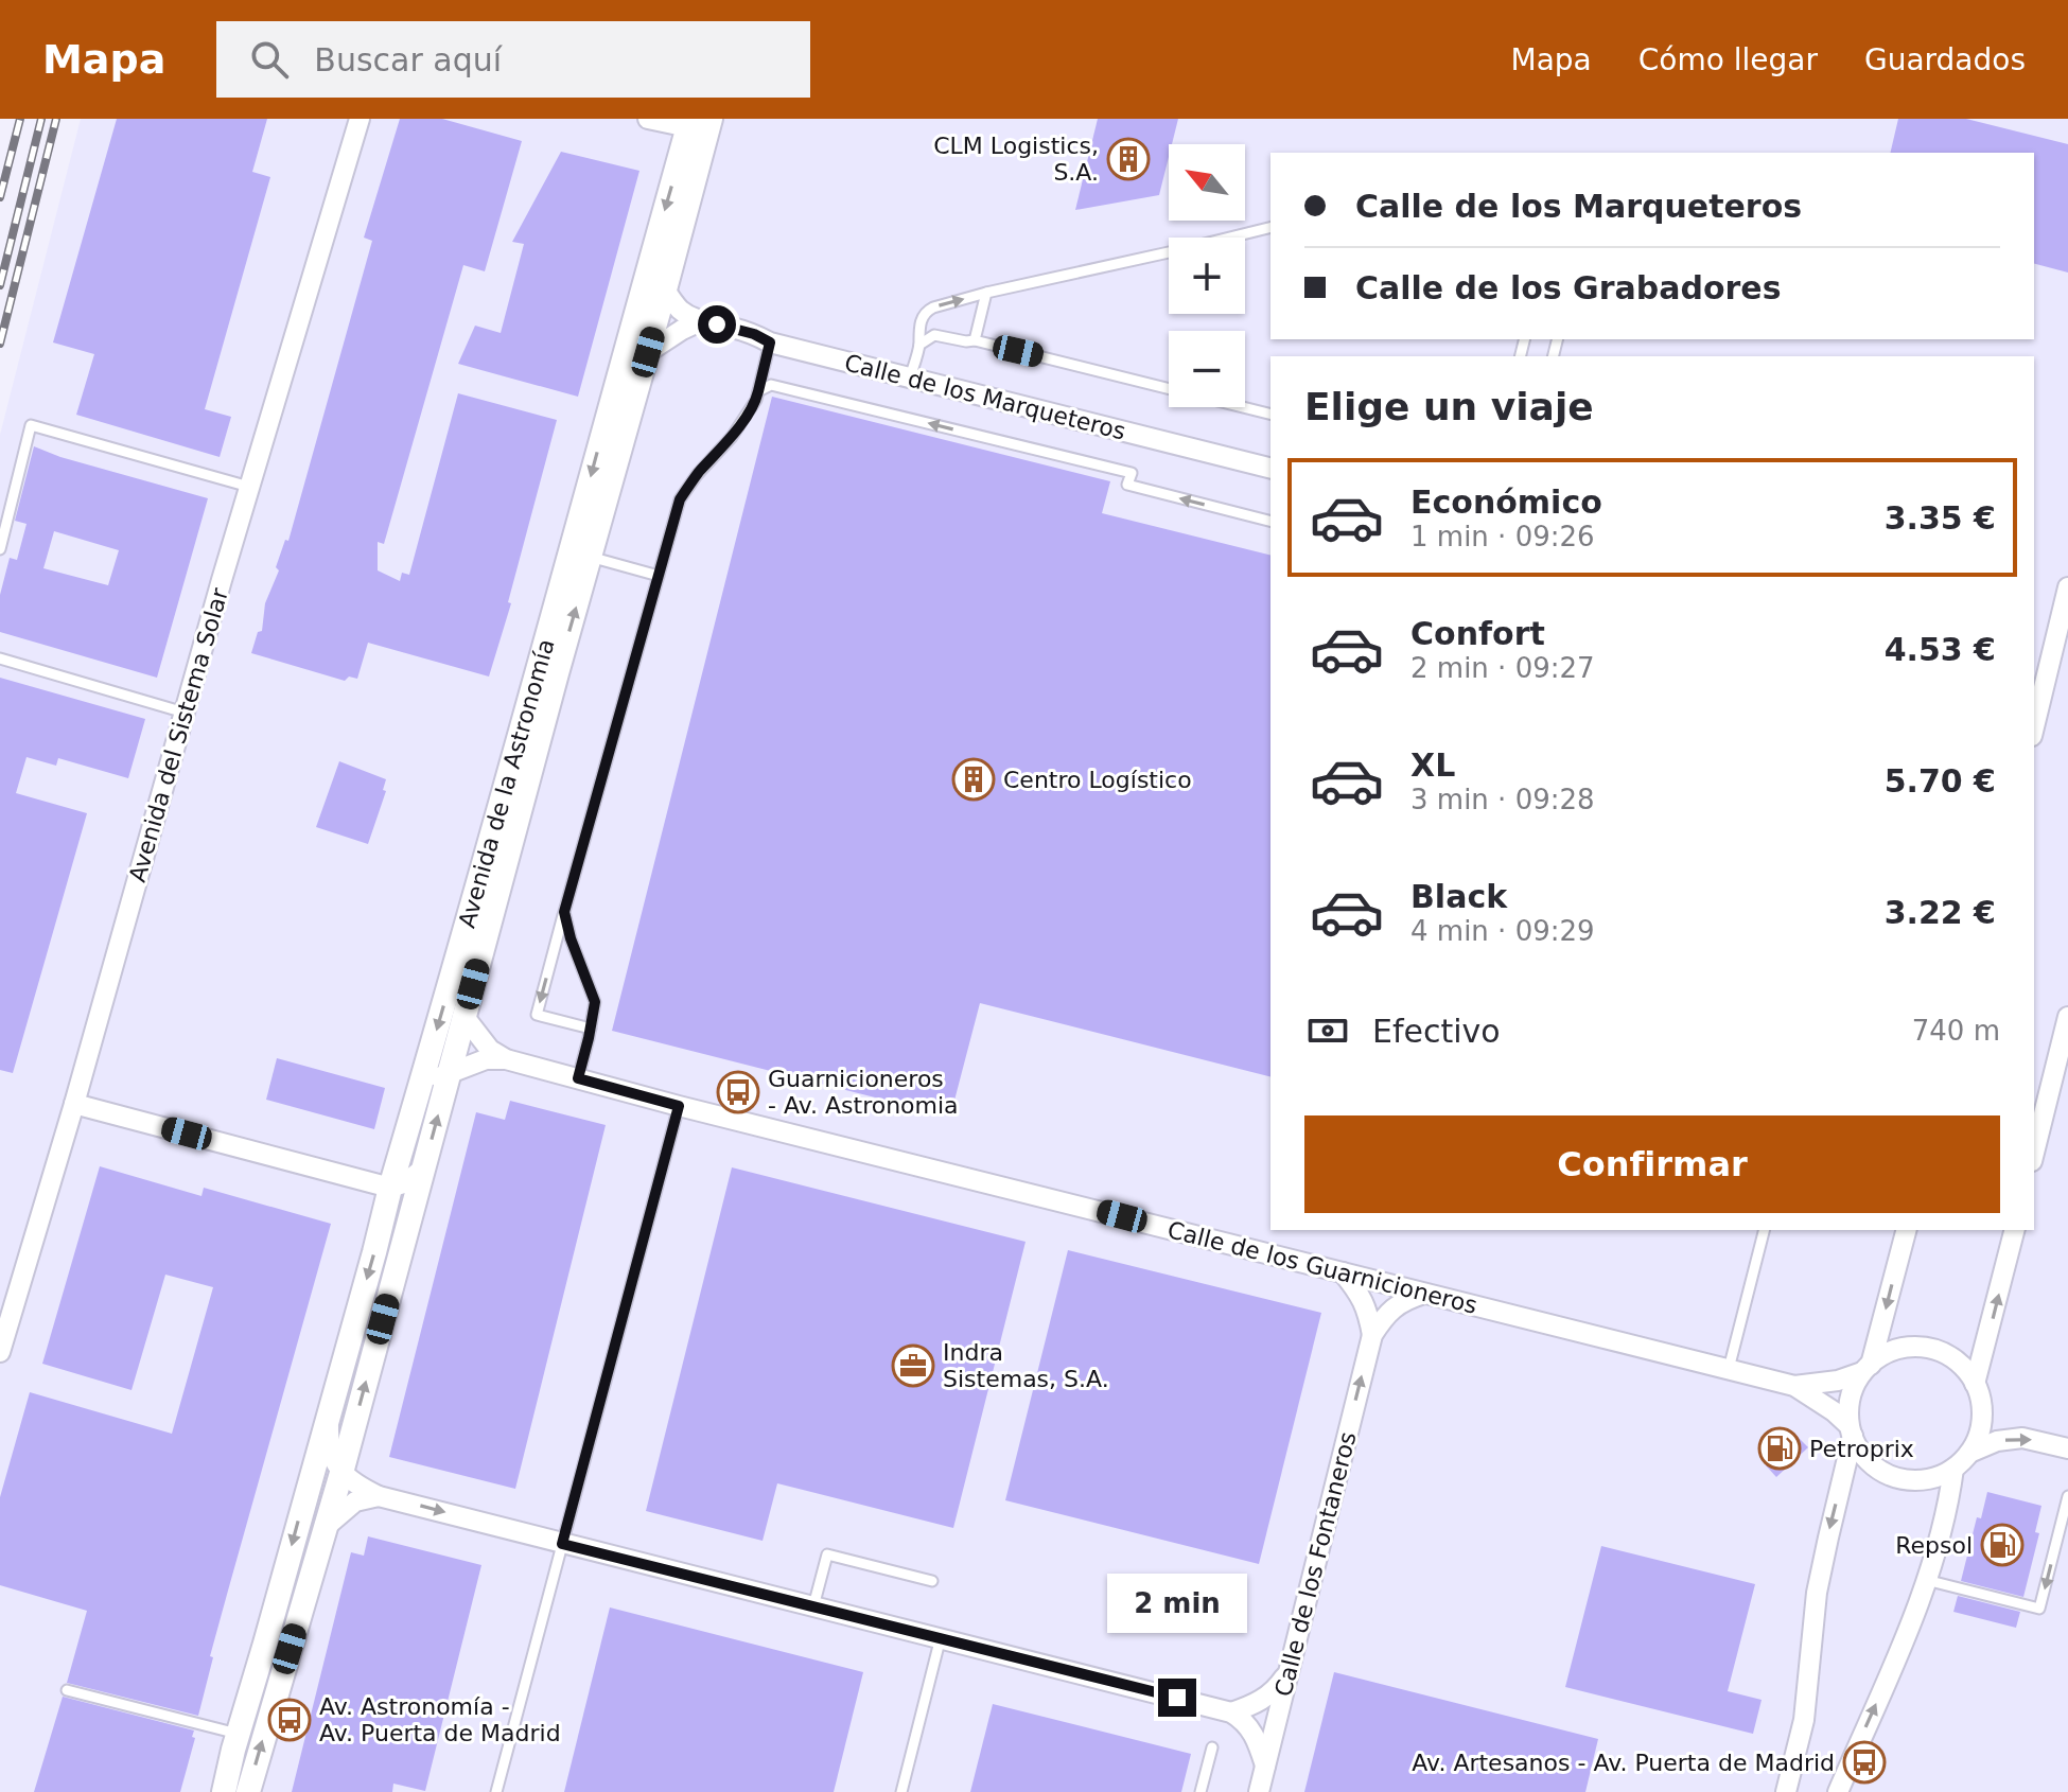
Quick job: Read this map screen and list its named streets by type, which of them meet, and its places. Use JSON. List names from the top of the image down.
{
  "streets": {
    "street": [
      "Calle de los Marqueteros",
      "Avenida del Sistema Solar",
      "Avenida de la Astronomía",
      "Calle de los Guarnicioneros",
      "Calle de los Fontaneros"
    ]
  },
  "crossings": [
    ["Calle de los Marqueteros", "Avenida de la Astronomía"],
    ["Avenida de la Astronomía", "Calle de los Guarnicioneros"],
    ["Calle de los Guarnicioneros", "Calle de los Fontaneros"]
  ],
  "one_way": ["Calle de los Fontaneros"],
  "places": {
    "building": ["CLM Logistics, S.A.", "Centro Logístico"],
    "bus stop": ["Guarnicioneros - Av. Astronomia", "Av. Astronomía - Av. Puerta de Madrid", "Av. Artesanos - Av. Puerta de Madrid"],
    "office": ["Indra Sistemas, S.A."],
    "fuel station": ["Petroprix", "Repsol"]
  },
  "north": "top left",
  "page": {
    "header": "Mapa",
    "search": "Buscar aquí",
    "nav": ["Mapa", "Cómo llegar", "Guardados"],
    "map_buttons": ["+", "−"],
    "banner": ["Calle de los Marqueteros", "Calle de los Grabadores"],
    "heading": "Elige un viaje",
    "list": [
      {
        "name": "Económico",
        "note": "1 min · 09:26",
        "value": "3.35 €"
      },
      {
        "name": "Confort",
        "note": "2 min · 09:27",
        "value": "4.53 €"
      },
      {
        "name": "XL",
        "note": "3 min · 09:28",
        "value": "5.70 €"
      },
      {
        "name": "Black",
        "note": "4 min · 09:29",
        "value": "3.22 €"
      }
    ],
    "pay": ["Efectivo", "740 m"],
    "buttons": "Confirmar",
    "bubble": "2 min"
  }
}
